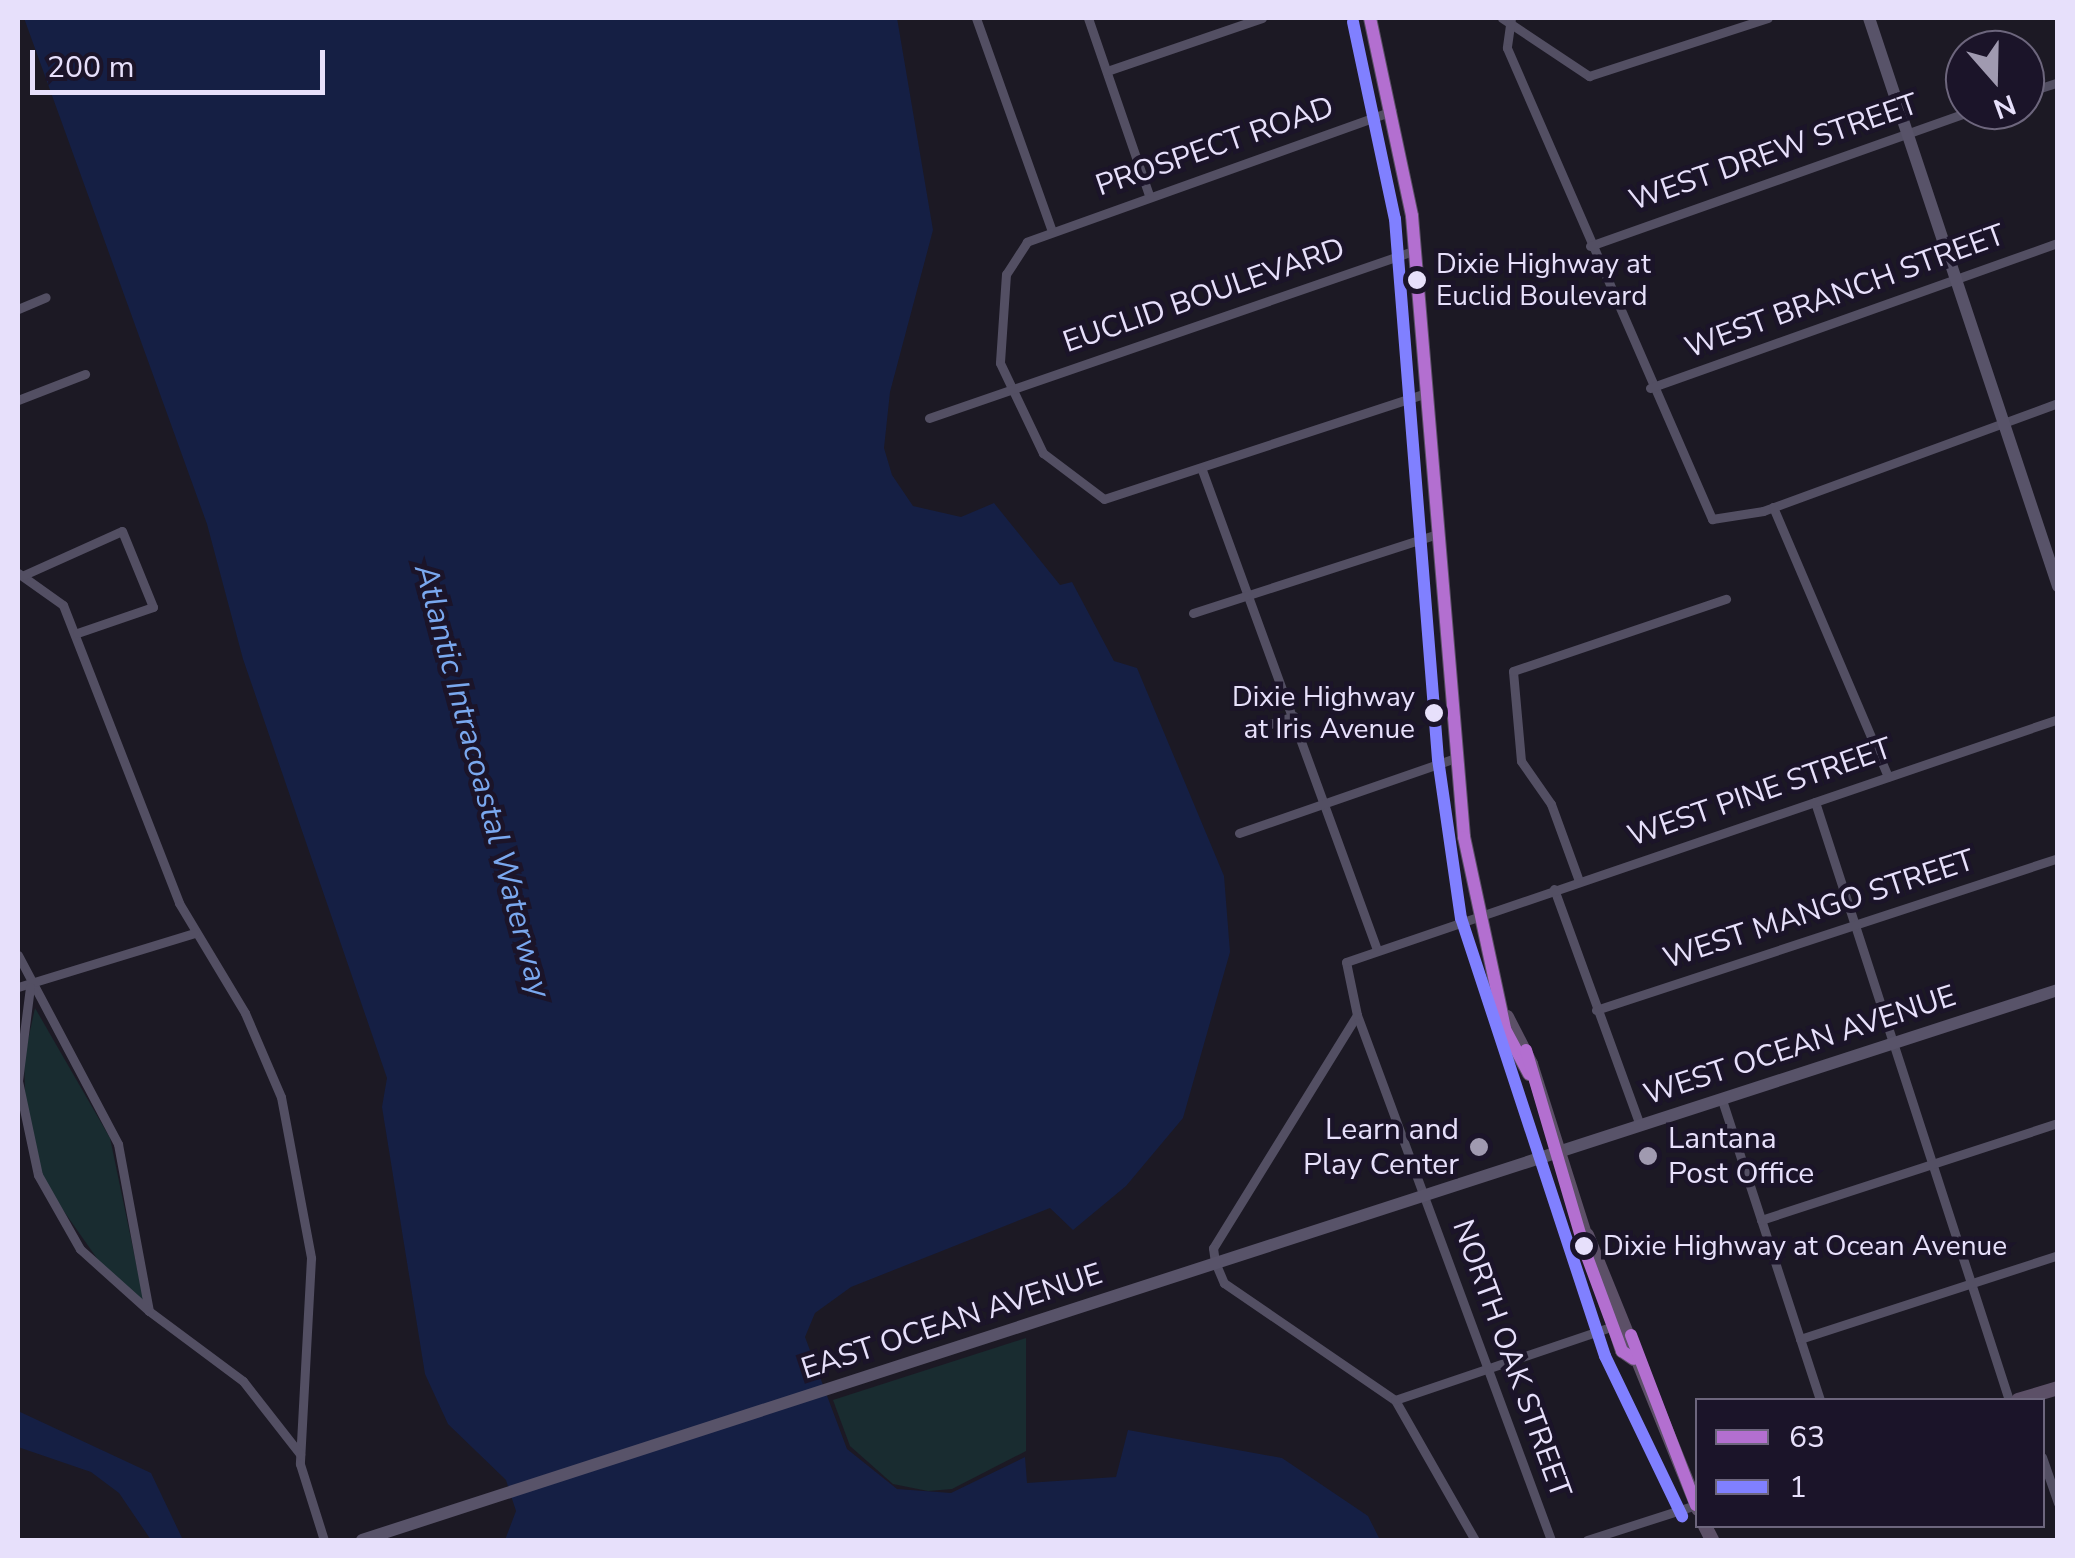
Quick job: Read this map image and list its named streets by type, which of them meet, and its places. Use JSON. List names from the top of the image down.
{
  "streets": {
    "main road": ["WEST OCEAN AVENUE", "EAST OCEAN AVENUE"],
    "street": [
      "PROSPECT ROAD",
      "WEST DREW STREET",
      "WEST BRANCH STREET",
      "EUCLID BOULEVARD",
      "WEST PINE STREET",
      "WEST MANGO STREET",
      "NORTH OAK STREET"
    ]
  },
  "crossings": [
    ["PROSPECT ROAD", "EUCLID BOULEVARD"],
    ["WEST PINE STREET", "NORTH OAK STREET"],
    ["WEST OCEAN AVENUE", "EAST OCEAN AVENUE"],
    ["EAST OCEAN AVENUE", "NORTH OAK STREET"]
  ],
  "water": ["Atlantic Intracoastal Waterway"],
  "places": [
    "Dixie Highway at Euclid Boulevard",
    "Dixie Highway at Iris Avenue",
    "Learn and Play Center",
    "Lantana Post Office",
    "Dixie Highway at Ocean Avenue"
  ],
  "lines": ["transit line 63", "transit line 1"],
  "legend": ["63", "1"],
  "scale_bar": "200 m",
  "north": "bottom"
}
